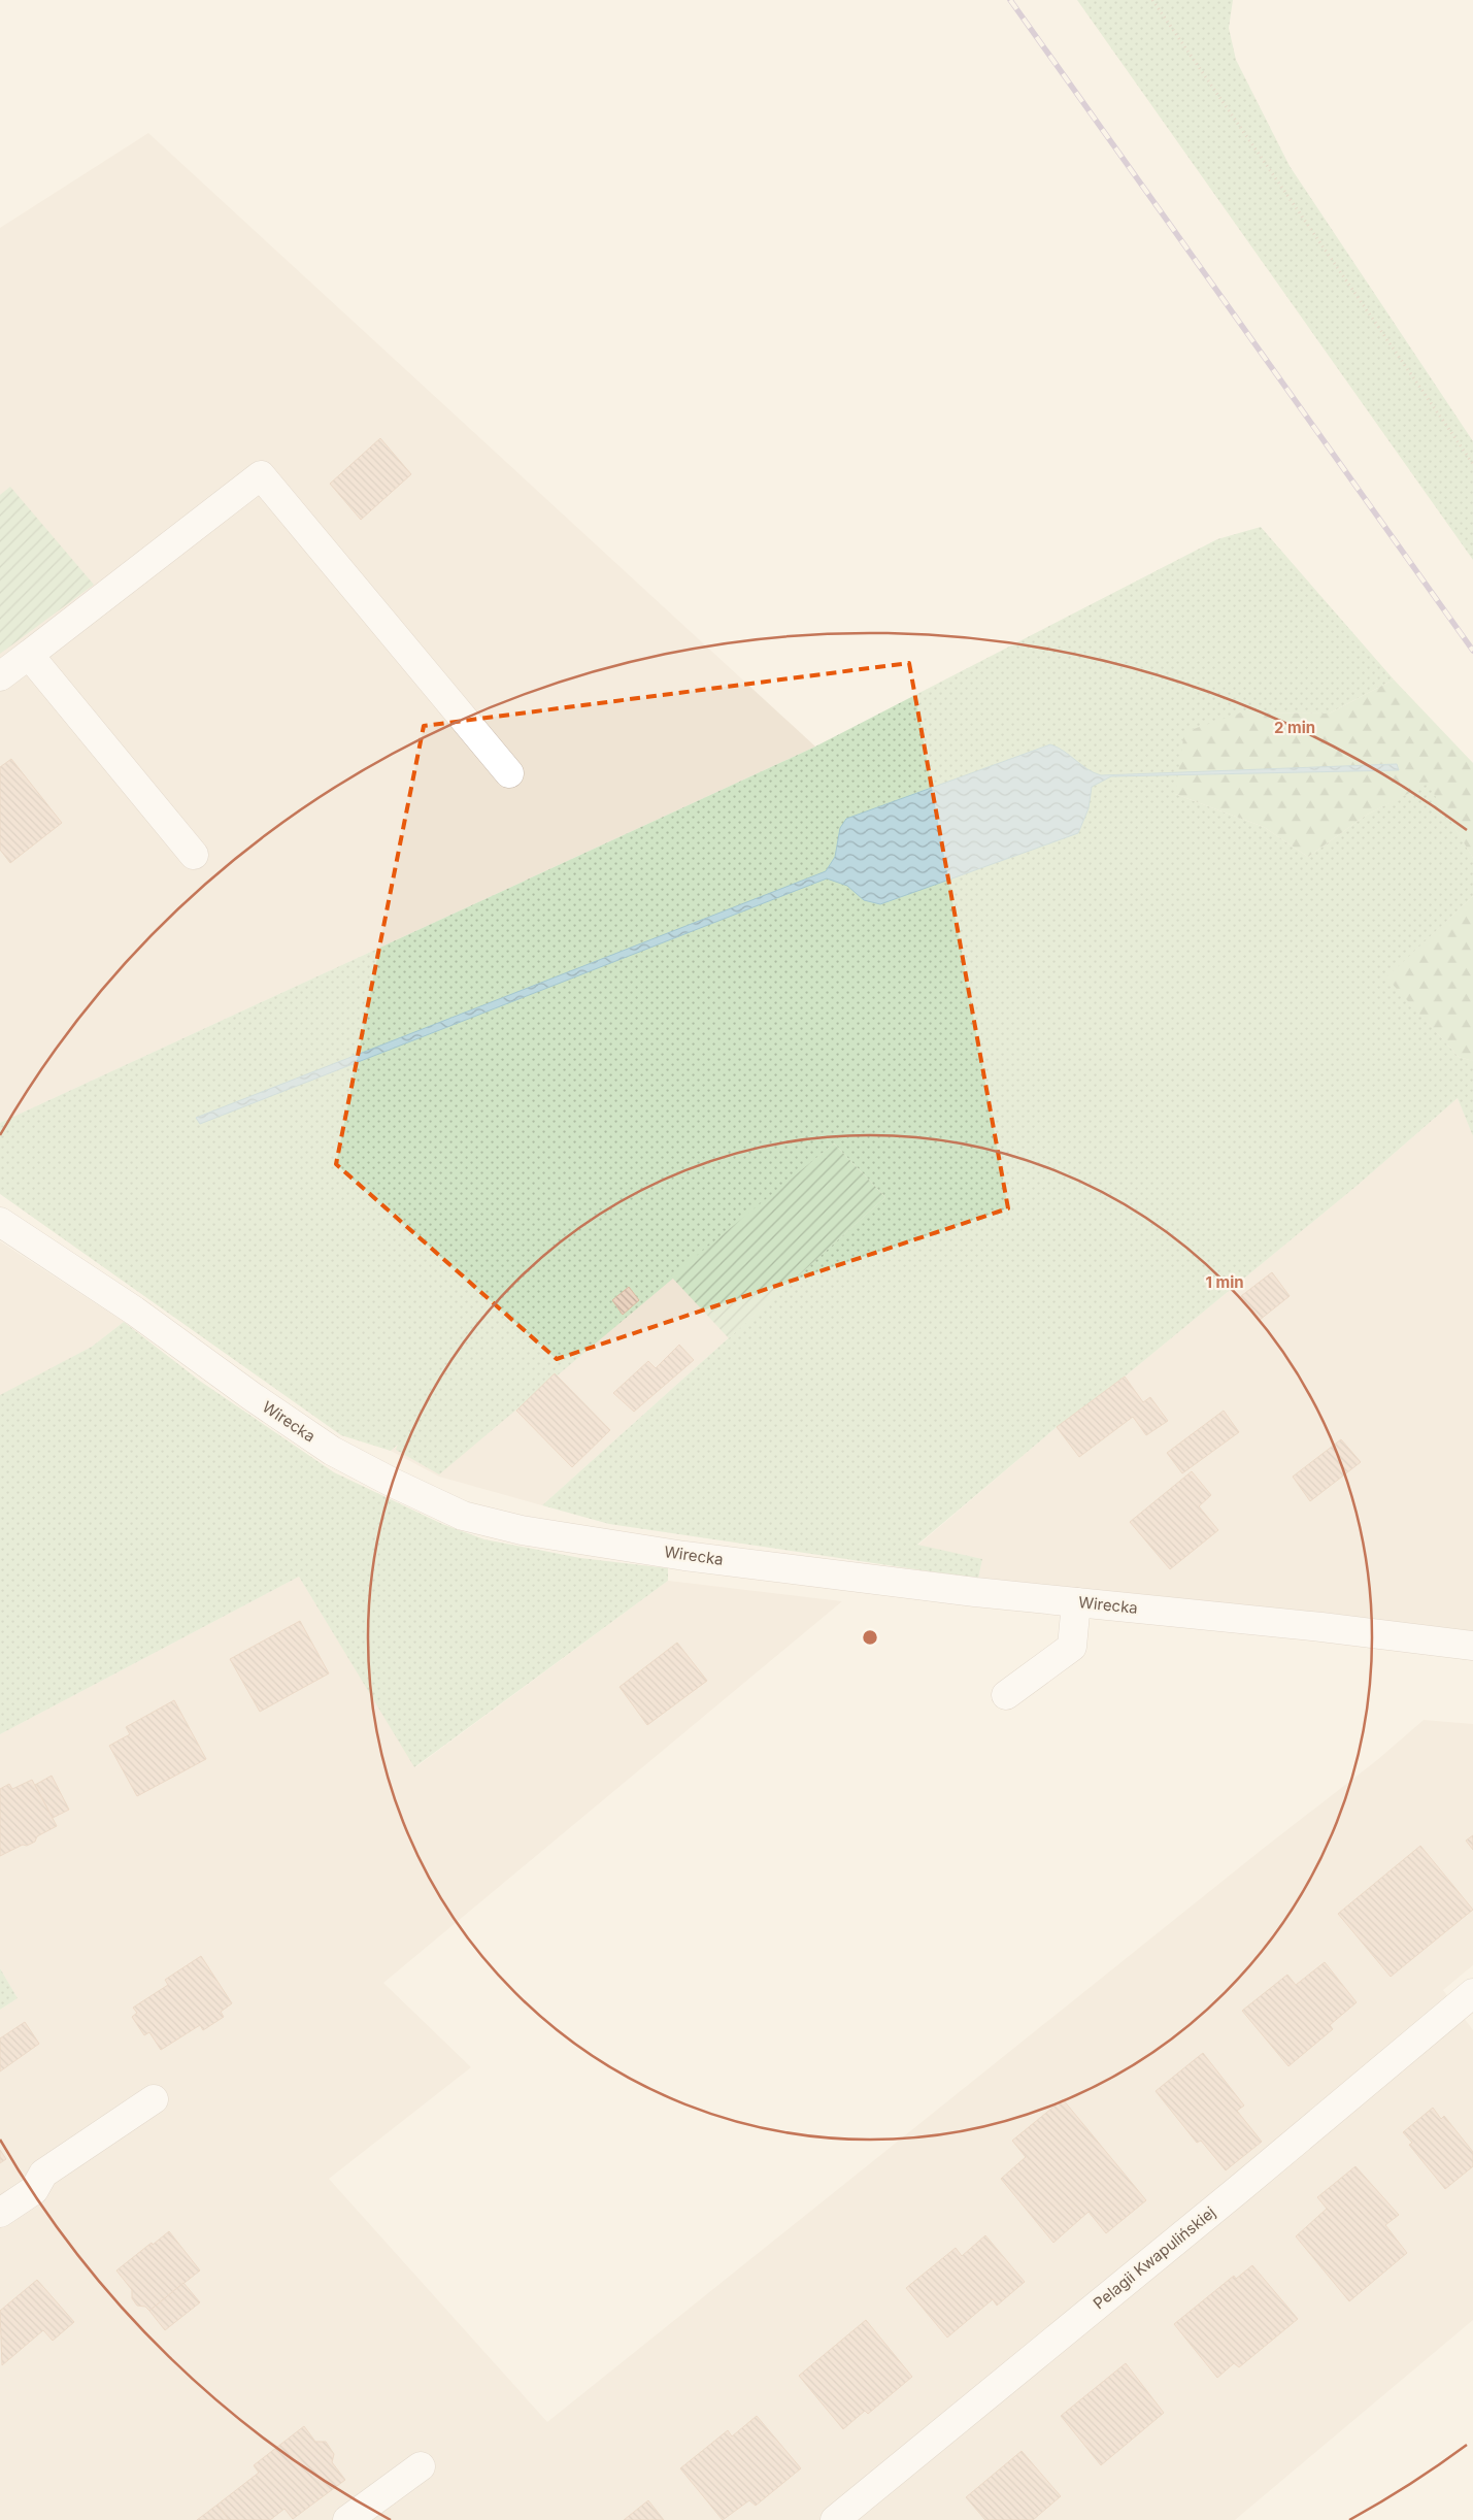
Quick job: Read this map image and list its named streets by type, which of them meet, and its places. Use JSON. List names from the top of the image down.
{
  "streets": {
    "street": ["Wirecka", "Pelagii Kwapulińskiej"]
  },
  "rings": ["2 min", "1 min"]
}
